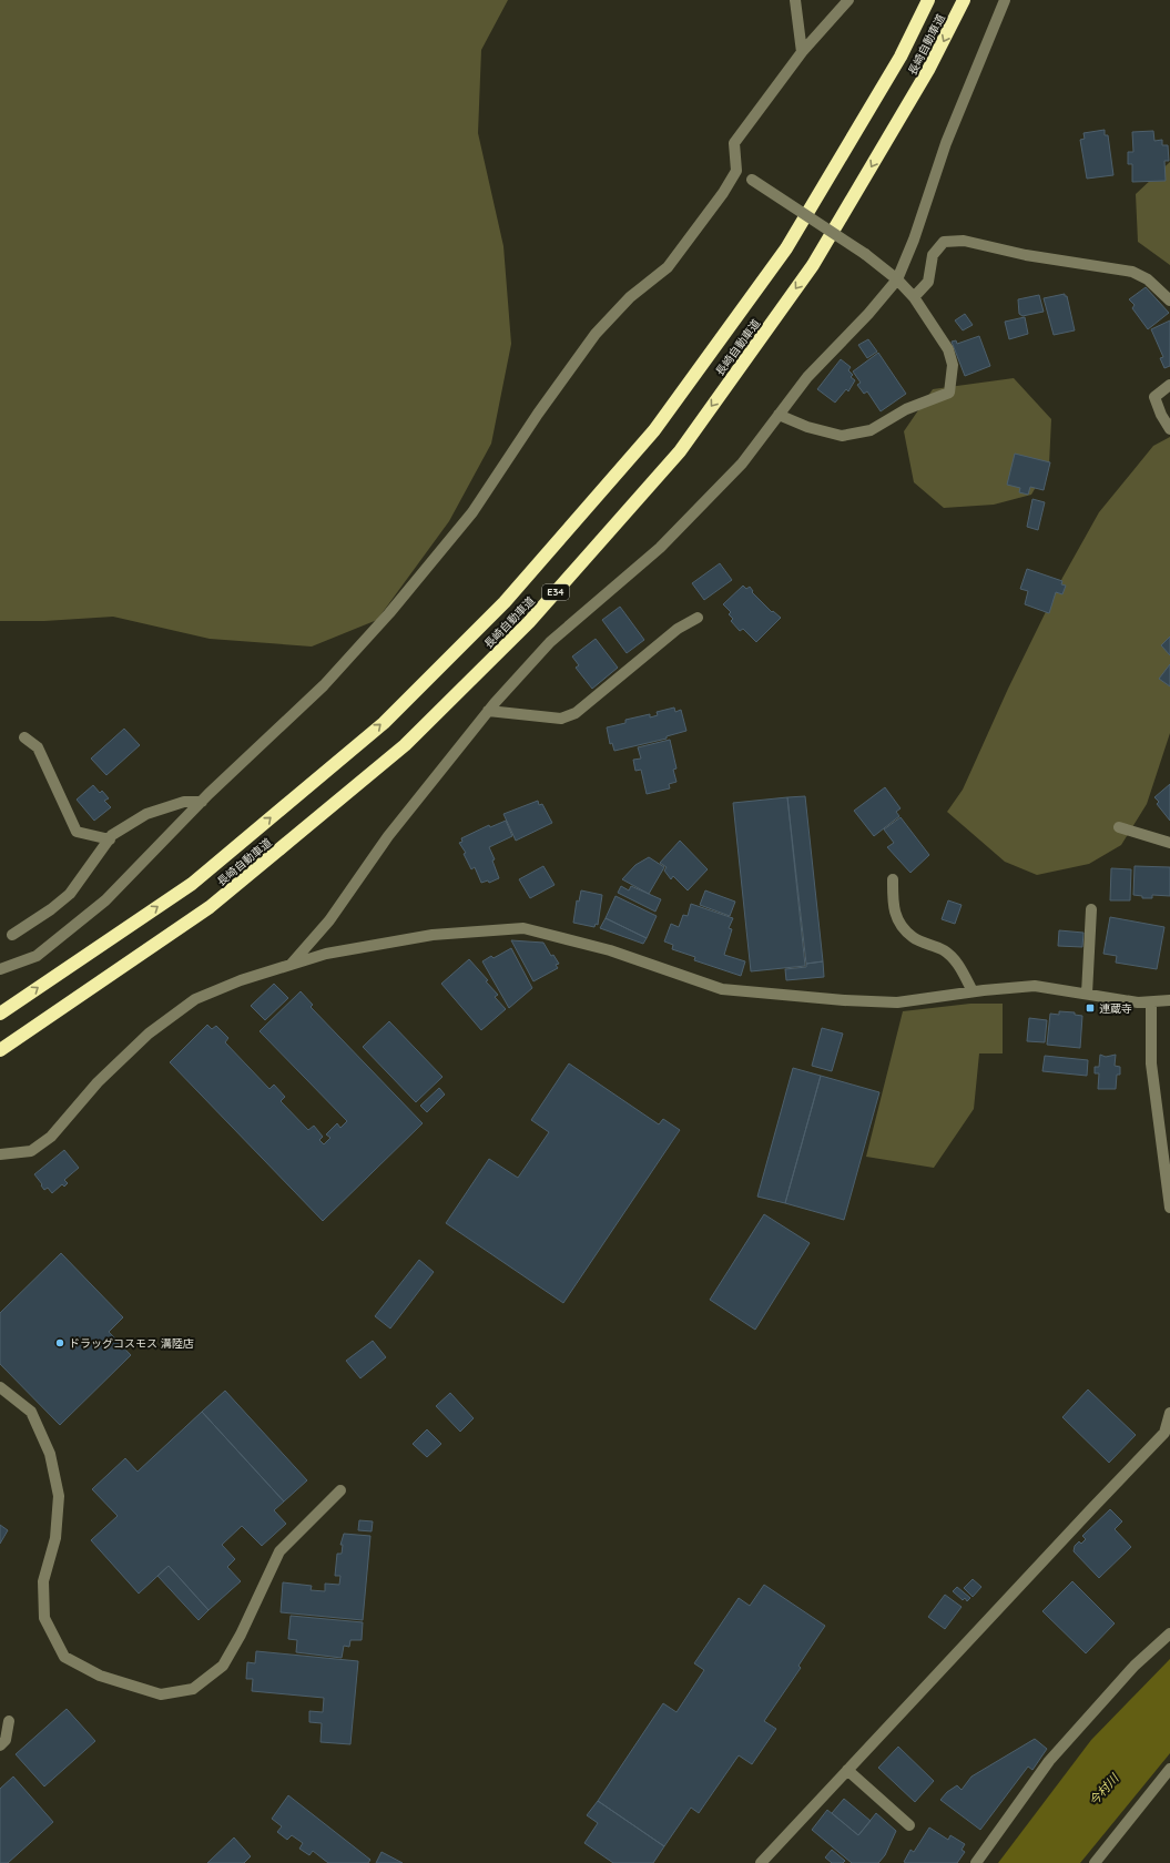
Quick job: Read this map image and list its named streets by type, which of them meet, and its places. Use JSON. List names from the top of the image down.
{
  "streets": {
    "highway": ["長崎自動車道", "E34"]
  },
  "water": ["今村川"],
  "places": {
    "transit": ["連蔵寺"],
    "other": ["ドラッグコスモス 溝陸店"]
  }
}
